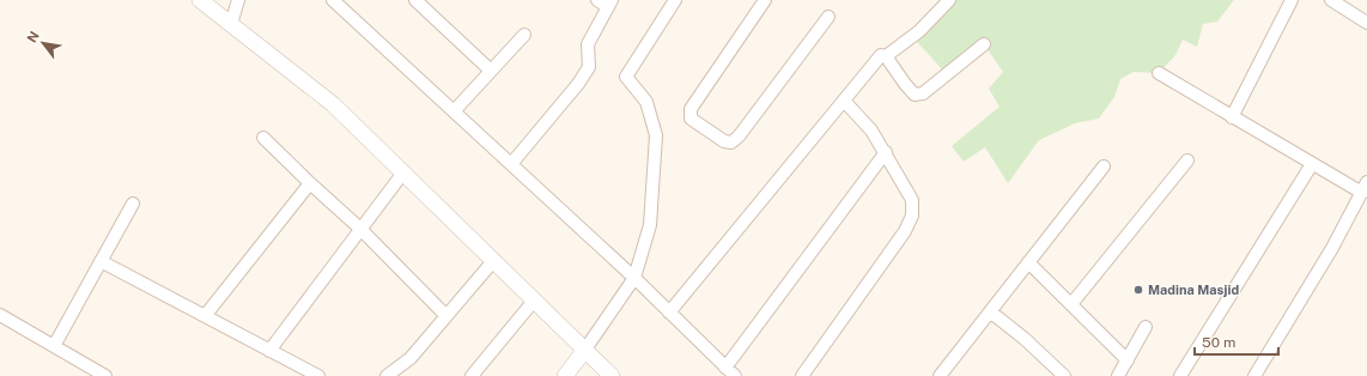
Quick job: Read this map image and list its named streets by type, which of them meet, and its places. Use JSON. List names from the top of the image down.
{
  "places": ["Madina Masjid"],
  "scale_bar": "50 m",
  "north": "top left"
}
